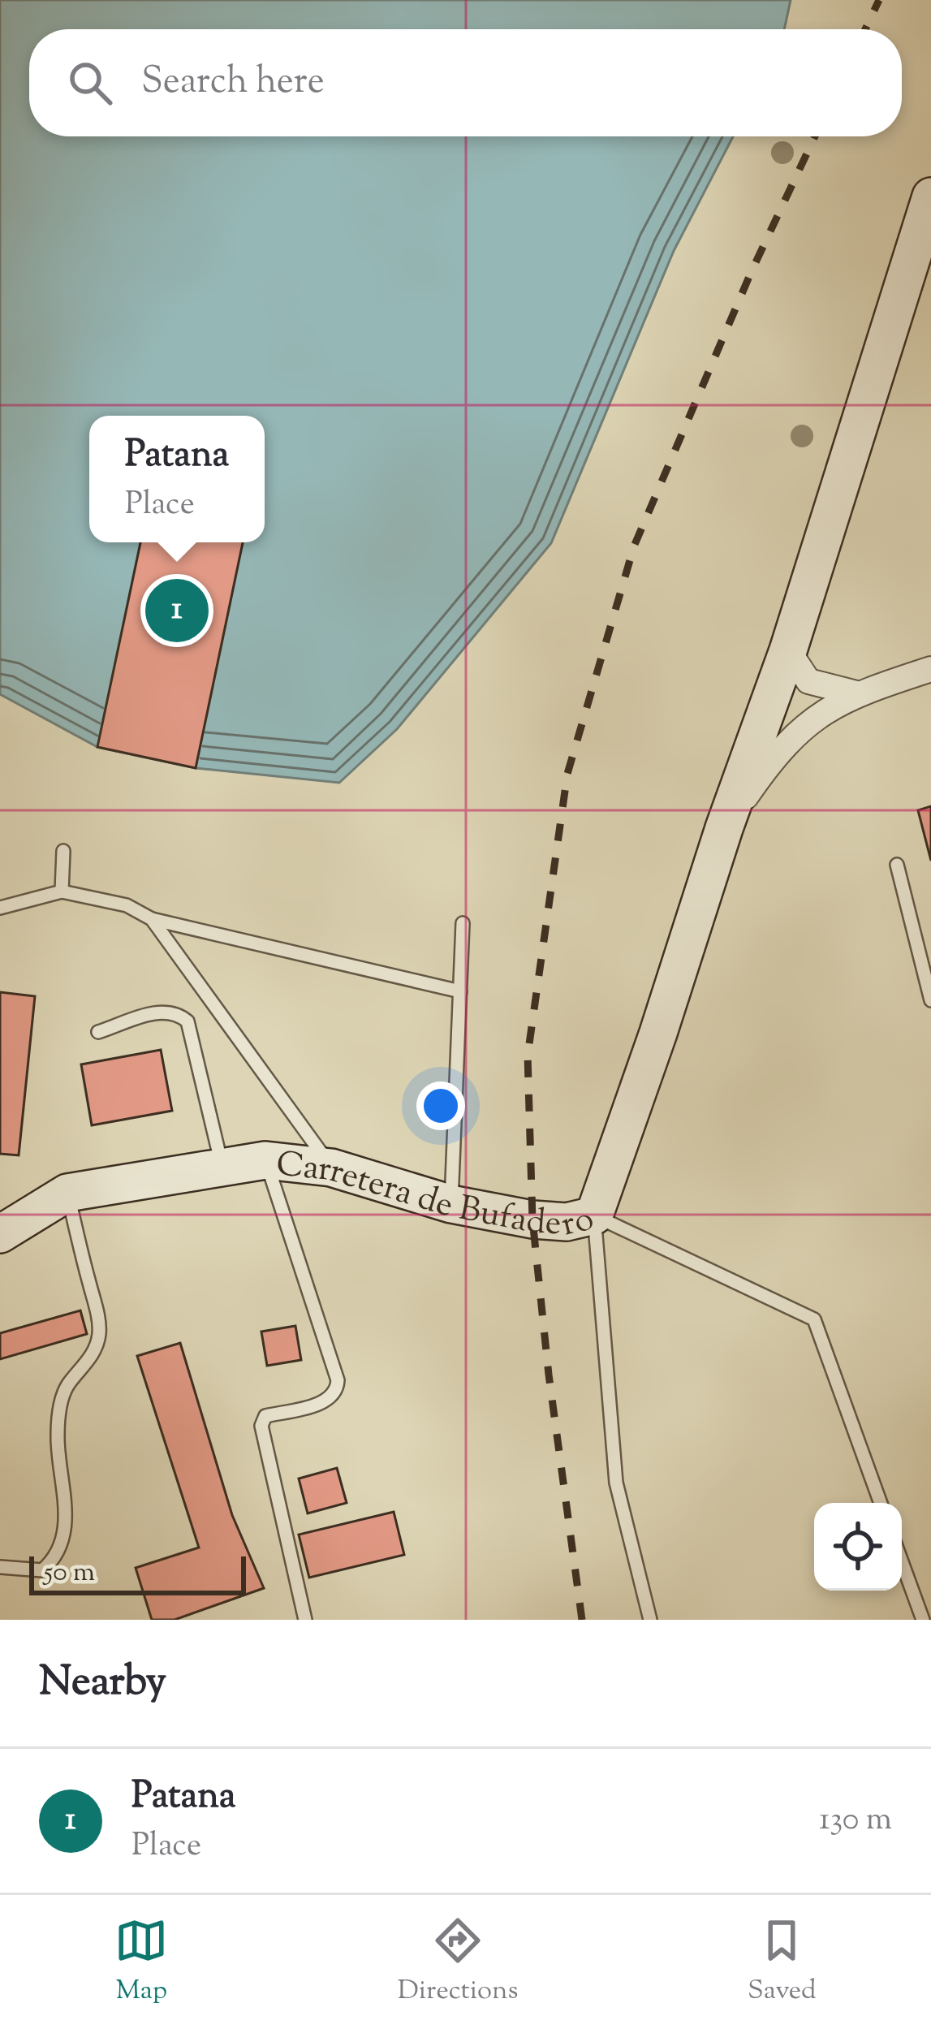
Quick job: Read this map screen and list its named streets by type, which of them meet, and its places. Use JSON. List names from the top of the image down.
{
  "streets": {
    "main road": ["Carretera de Bufadero"]
  },
  "scale_bar": "50 m",
  "page": {
    "search": "Search here",
    "popup": ["Patana", "Place"],
    "pins": "1",
    "scale": "50 m",
    "heading": "Nearby",
    "list": [
      {
        "mark": "1",
        "name": "Patana",
        "note": "Place",
        "value": "130 m"
      }
    ],
    "nav": ["Map", "Directions", "Saved"]
  }
}
